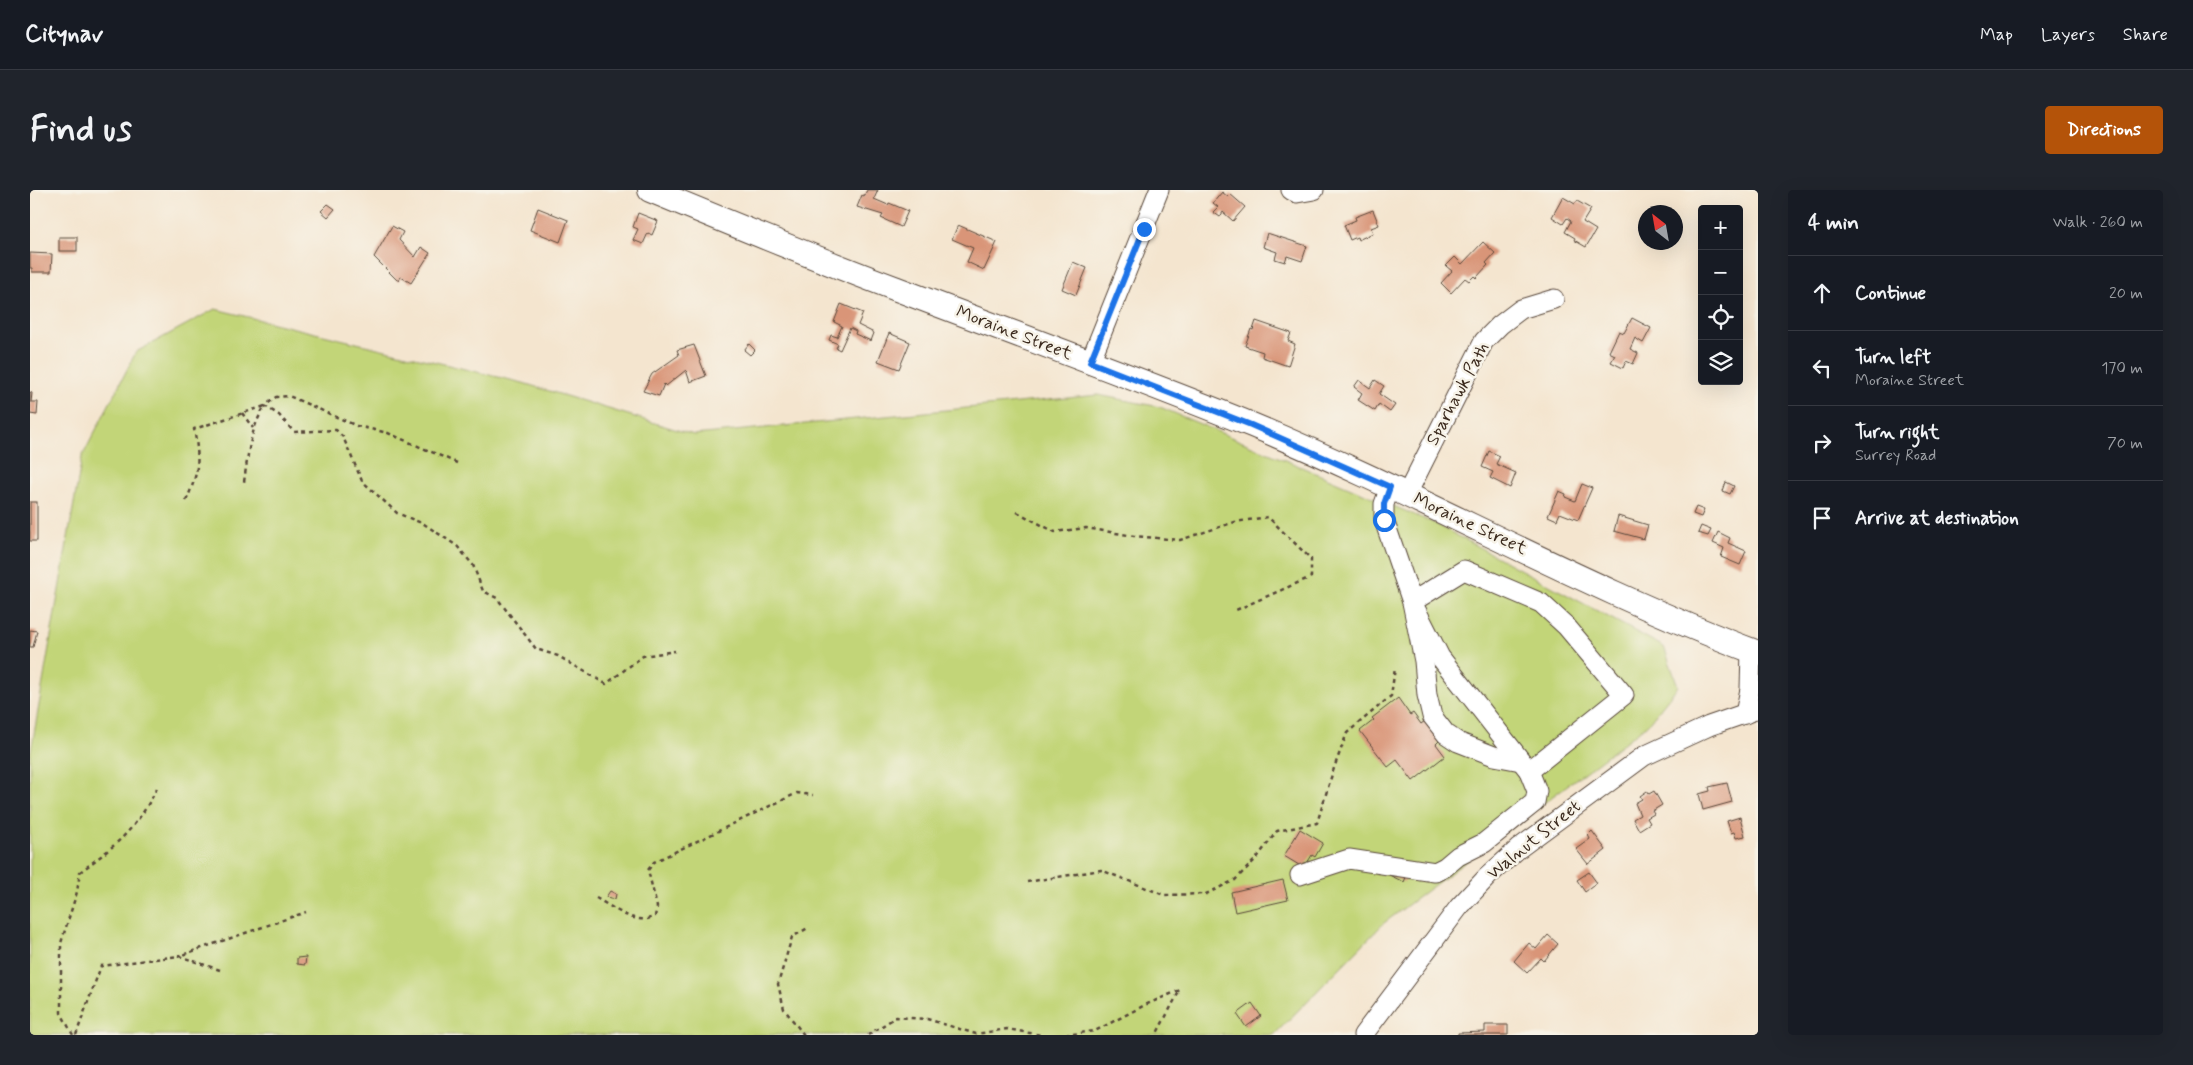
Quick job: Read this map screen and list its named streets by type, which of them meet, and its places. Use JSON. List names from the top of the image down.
{
  "streets": {
    "main road": ["Moraine Street"],
    "street": ["Sparhawk Path", "Walnut Street"]
  },
  "crossings": [
    ["Moraine Street", "Sparhawk Path"]
  ],
  "north": "top left",
  "page": {
    "header": "Citynav",
    "nav": ["Map", "Layers", "Share"],
    "buttons": "Directions",
    "title": "Find us",
    "heading": ["4 min", "Walk · 260 m"],
    "map_buttons": ["+", "−"],
    "list": [
      ["Continue", "20 m"],
      ["Turn left", "Moraine Street", "170 m"],
      ["Turn right", "Surrey Road", "70 m"],
      "Arrive at destination"
    ]
  }
}
